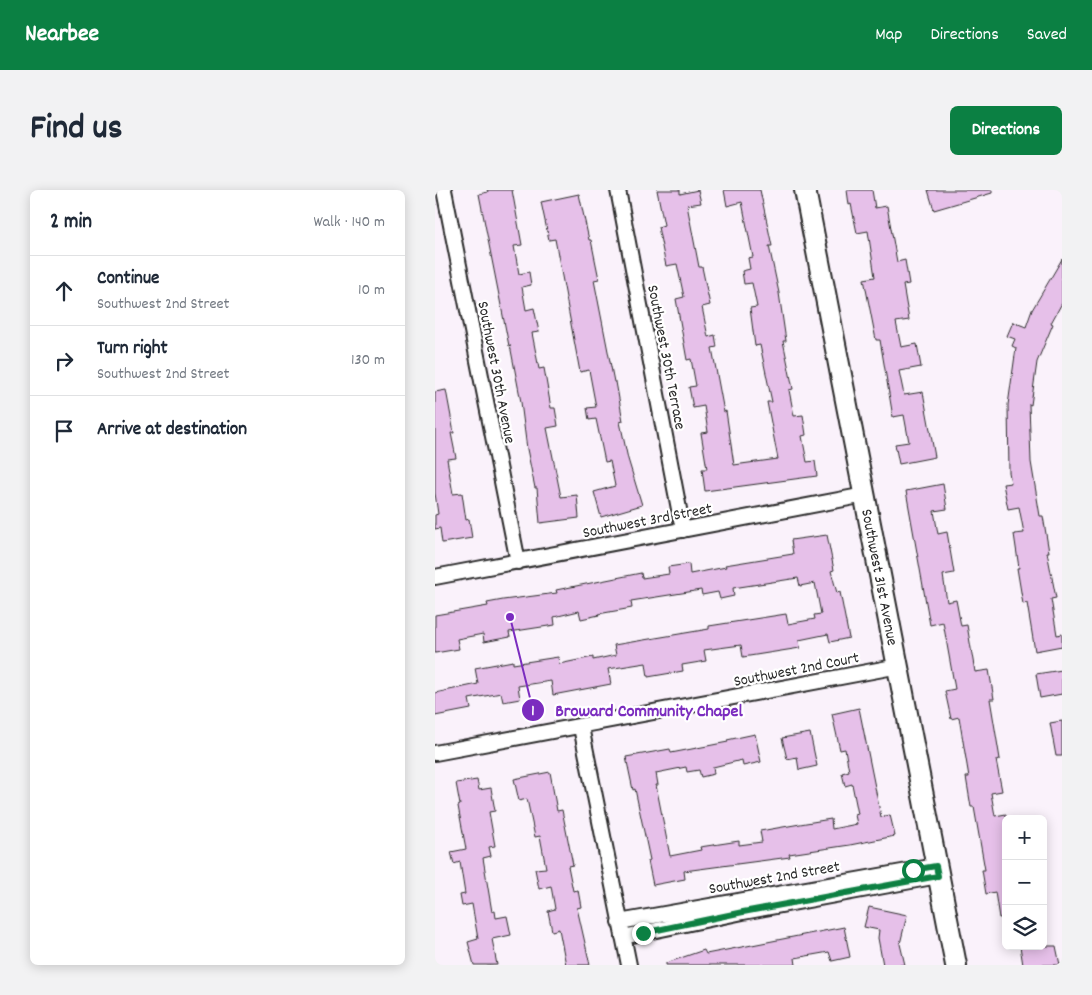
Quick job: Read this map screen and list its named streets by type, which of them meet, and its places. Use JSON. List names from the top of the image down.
{
  "streets": {
    "main road": ["Southwest 31st Avenue"],
    "street": [
      "Southwest 30th Terrace",
      "Southwest 30th Avenue",
      "Southwest 3rd Street",
      "Southwest 2nd Court",
      "Southwest 2nd Street"
    ]
  },
  "crossings": [
    ["Southwest 30th Terrace", "Southwest 3rd Street"],
    ["Southwest 30th Avenue", "Southwest 3rd Street"],
    ["Southwest 3rd Street", "Southwest 31st Avenue"],
    ["Southwest 31st Avenue", "Southwest 2nd Court"],
    ["Southwest 31st Avenue", "Southwest 2nd Street"]
  ],
  "places": ["Broward Community Chapel"],
  "page": {
    "header": "Nearbee",
    "nav": ["Map", "Directions", "Saved"],
    "title": "Find us",
    "buttons": "Directions",
    "heading": ["2 min", "Walk · 140 m"],
    "list": [
      ["Continue", "Southwest 2nd Street", "10 m"],
      ["Turn right", "Southwest 2nd Street", "130 m"],
      "Arrive at destination"
    ],
    "map_buttons": ["+", "−"]
  }
}
